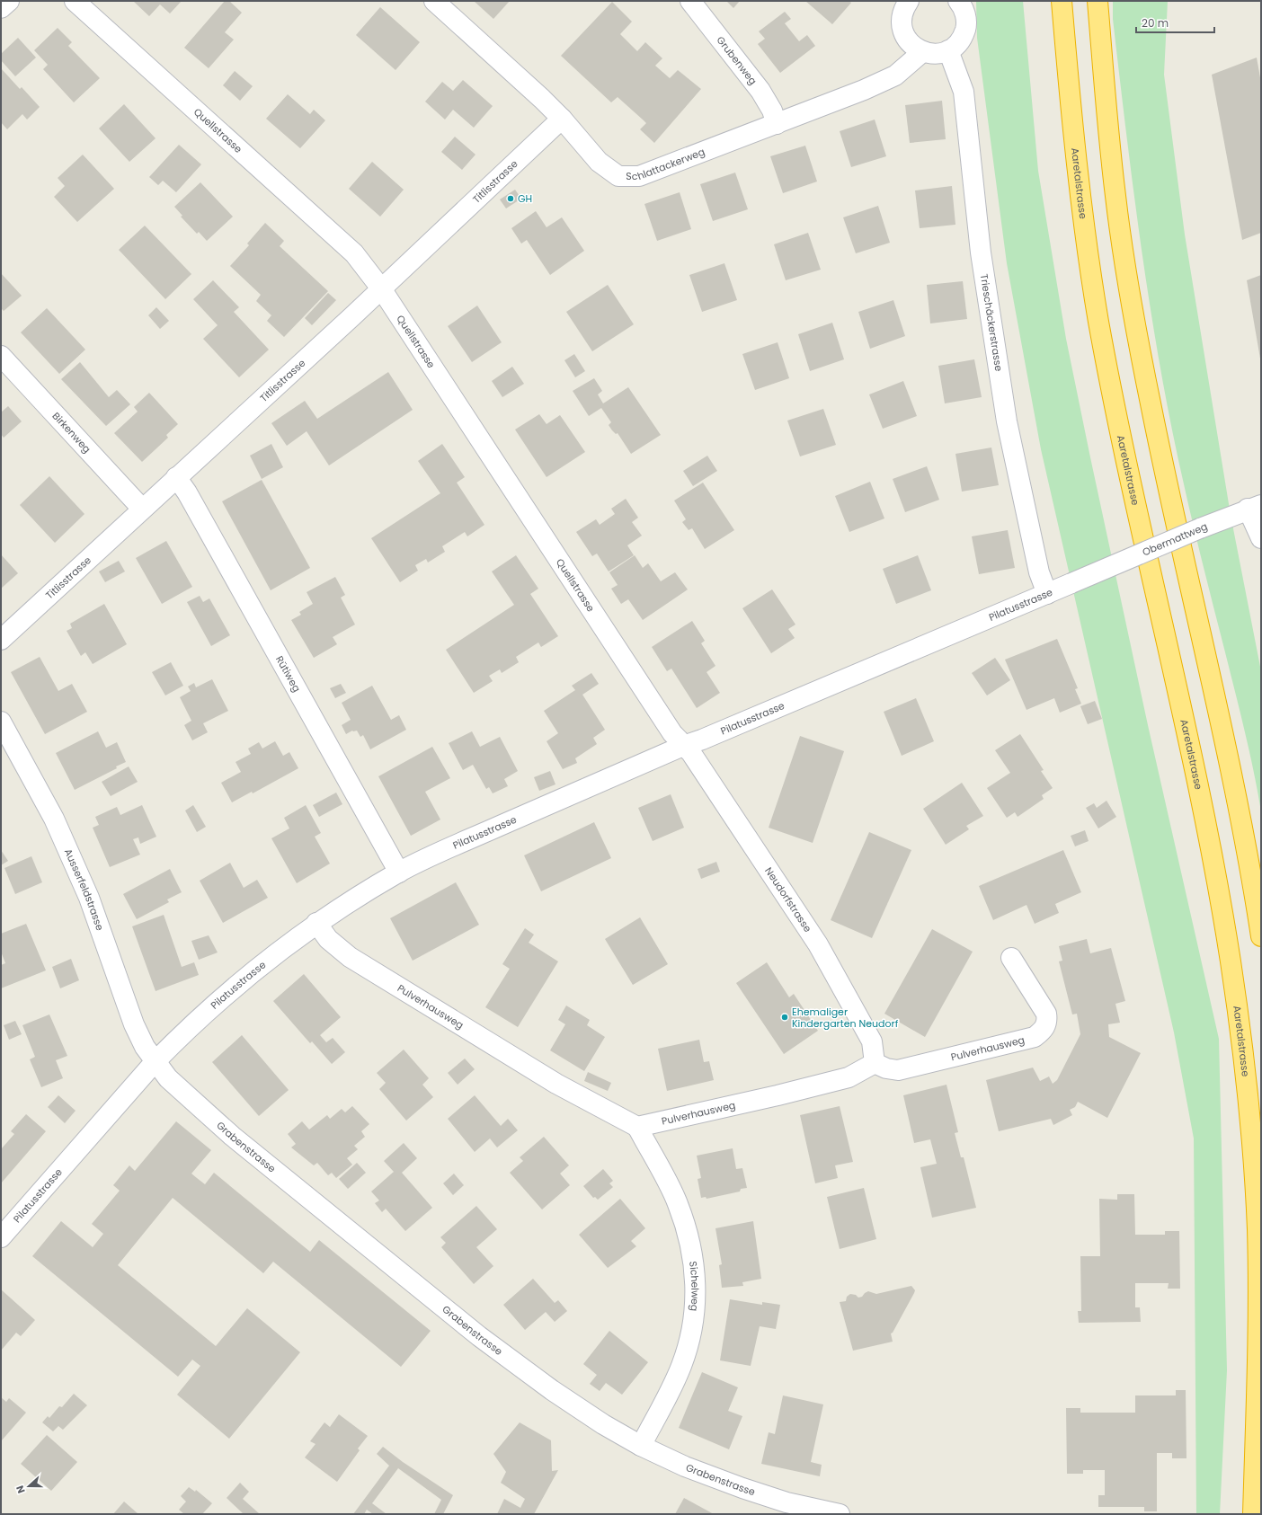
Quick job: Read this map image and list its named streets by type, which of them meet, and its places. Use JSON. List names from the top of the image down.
{
  "streets": {
    "highway": ["Aaretalstrasse"],
    "street": [
      "Grubenweg",
      "Quellstrasse",
      "Schlattackerweg",
      "Titlisstrasse",
      "Trieschäckerstrasse",
      "Birkenweg",
      "Obermattweg",
      "Pilatusstrasse",
      "Rütiweg",
      "Ausserfeldstrasse",
      "Neudorfstrasse",
      "Pulverhausweg",
      "Grabenstrasse",
      "Sichelweg"
    ]
  },
  "crossings": [
    ["Grubenweg", "Schlattackerweg"],
    ["Quellstrasse", "Titlisstrasse"],
    ["Quellstrasse", "Pilatusstrasse"],
    ["Quellstrasse", "Neudorfstrasse"],
    ["Schlattackerweg", "Titlisstrasse"],
    ["Titlisstrasse", "Birkenweg"],
    ["Titlisstrasse", "Rütiweg"],
    ["Trieschäckerstrasse", "Pilatusstrasse"],
    ["Obermattweg", "Pilatusstrasse"],
    ["Pilatusstrasse", "Rütiweg"],
    ["Pilatusstrasse", "Ausserfeldstrasse"],
    ["Pilatusstrasse", "Neudorfstrasse"],
    ["Pilatusstrasse", "Pulverhausweg"],
    ["Pilatusstrasse", "Grabenstrasse"],
    ["Ausserfeldstrasse", "Grabenstrasse"],
    ["Neudorfstrasse", "Pulverhausweg"],
    ["Pulverhausweg", "Sichelweg"],
    ["Grabenstrasse", "Sichelweg"]
  ],
  "places": ["GH", "Ehemaliger Kindergarten Neudorf"],
  "scale_bar": "20 m",
  "north": "left"
}
